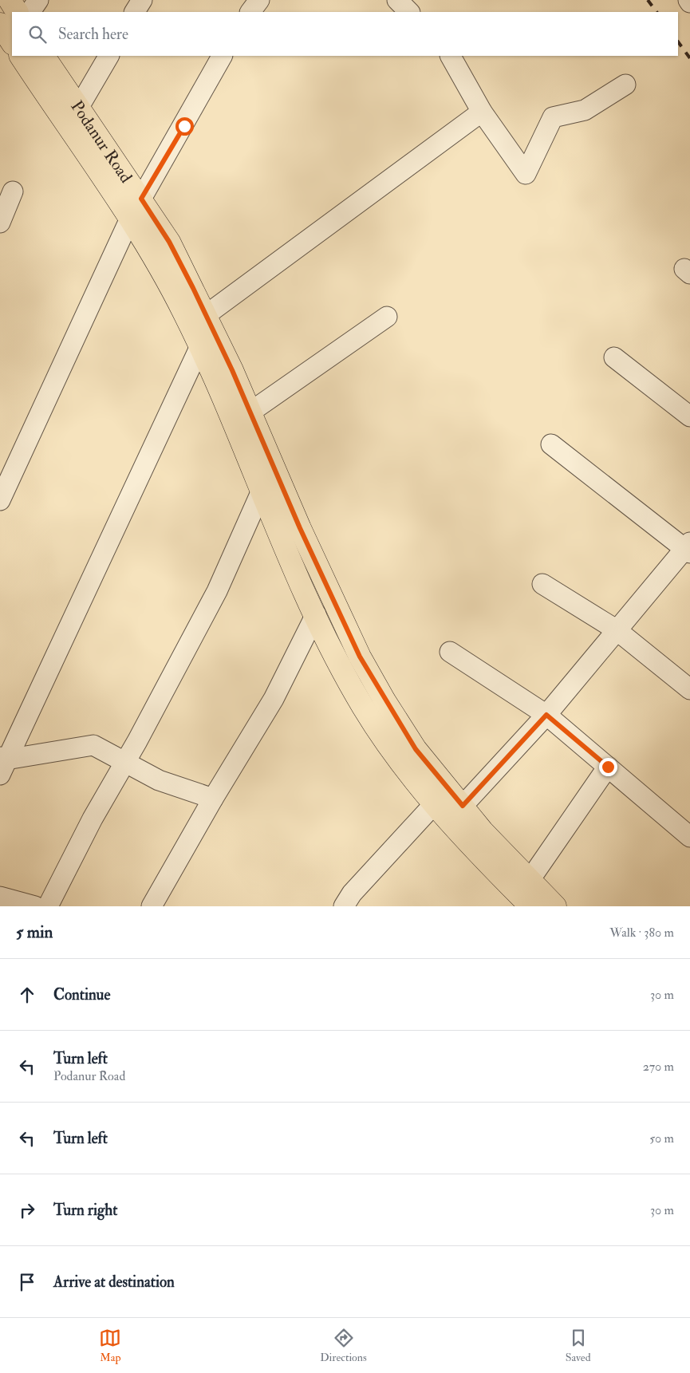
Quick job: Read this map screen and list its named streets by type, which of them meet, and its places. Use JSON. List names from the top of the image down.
{
  "streets": {
    "main road": ["Podanur Road"]
  },
  "page": {
    "search": "Search here",
    "heading": ["5 min", "Walk · 380 m"],
    "list": [
      ["Continue", "30 m"],
      ["Turn left", "Podanur Road", "270 m"],
      ["Turn left", "50 m"],
      ["Turn right", "30 m"],
      "Arrive at destination"
    ],
    "nav": ["Map", "Directions", "Saved"]
  }
}
